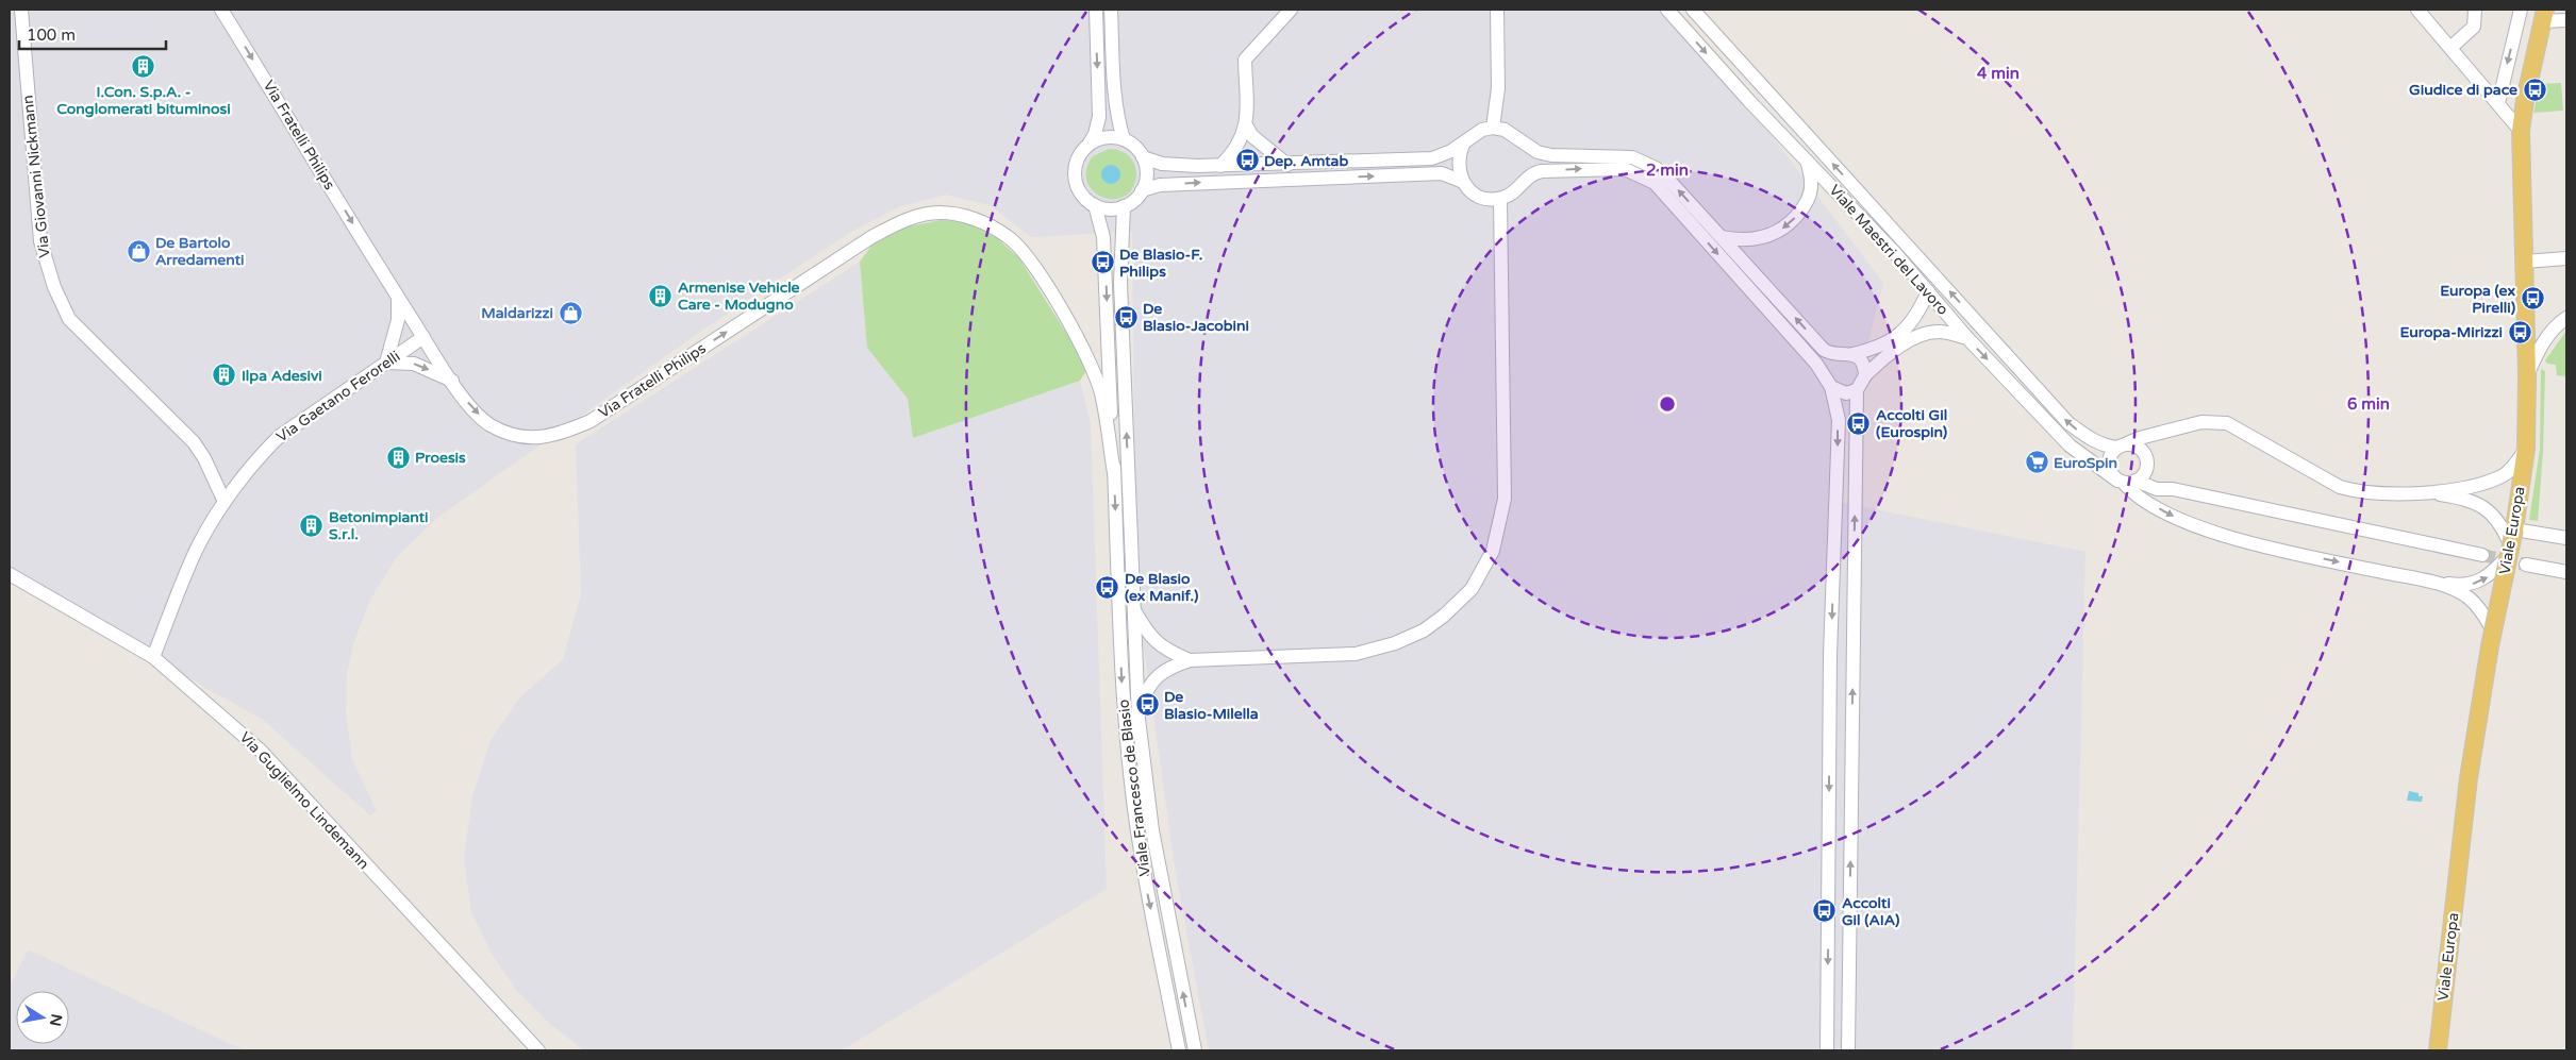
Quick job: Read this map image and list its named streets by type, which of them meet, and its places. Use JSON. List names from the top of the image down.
{
  "streets": {
    "main road": ["Viale Europa"],
    "street": [
      "Via Fratelli Philips",
      "Via Giovanni Nickmann",
      "Viale Maestri del Lavoro",
      "Via Gaetano Ferorelli",
      "Viale Francesco de Blasio",
      "Via Guglielmo Lindemann"
    ]
  },
  "crossings": [
    ["Via Fratelli Philips", "Via Gaetano Ferorelli"],
    ["Via Fratelli Philips", "Viale Francesco de Blasio"],
    ["Via Giovanni Nickmann", "Via Gaetano Ferorelli"],
    ["Via Gaetano Ferorelli", "Via Guglielmo Lindemann"]
  ],
  "places": {
    "building": [
      "I.Con. S.p.A. - Conglomerati bituminosi",
      "Armenise Vehicle Care - Modugno",
      "Ilpa Adesivi",
      "Proesis",
      "Betonimpianti S.r.l."
    ],
    "bus stop": [
      "Giudice di pace",
      "Dep. Amtab",
      "De Blasio-F. Philips",
      "Europa (ex Pirelli)",
      "De Blasio-Jacobini",
      "Europa-Mirizzi",
      "Accolti Gil (Eurospin)",
      "De Blasio (ex Manif.)",
      "De Blasio-Milella",
      "Accolti Gil (AIA)"
    ],
    "shop": ["De Bartolo Arredamenti", "Maldarizzi"],
    "supermarket": ["EuroSpin"]
  },
  "scale_bar": "100 m",
  "north": "right",
  "rings": ["4 min", "2 min", "6 min"]
}
